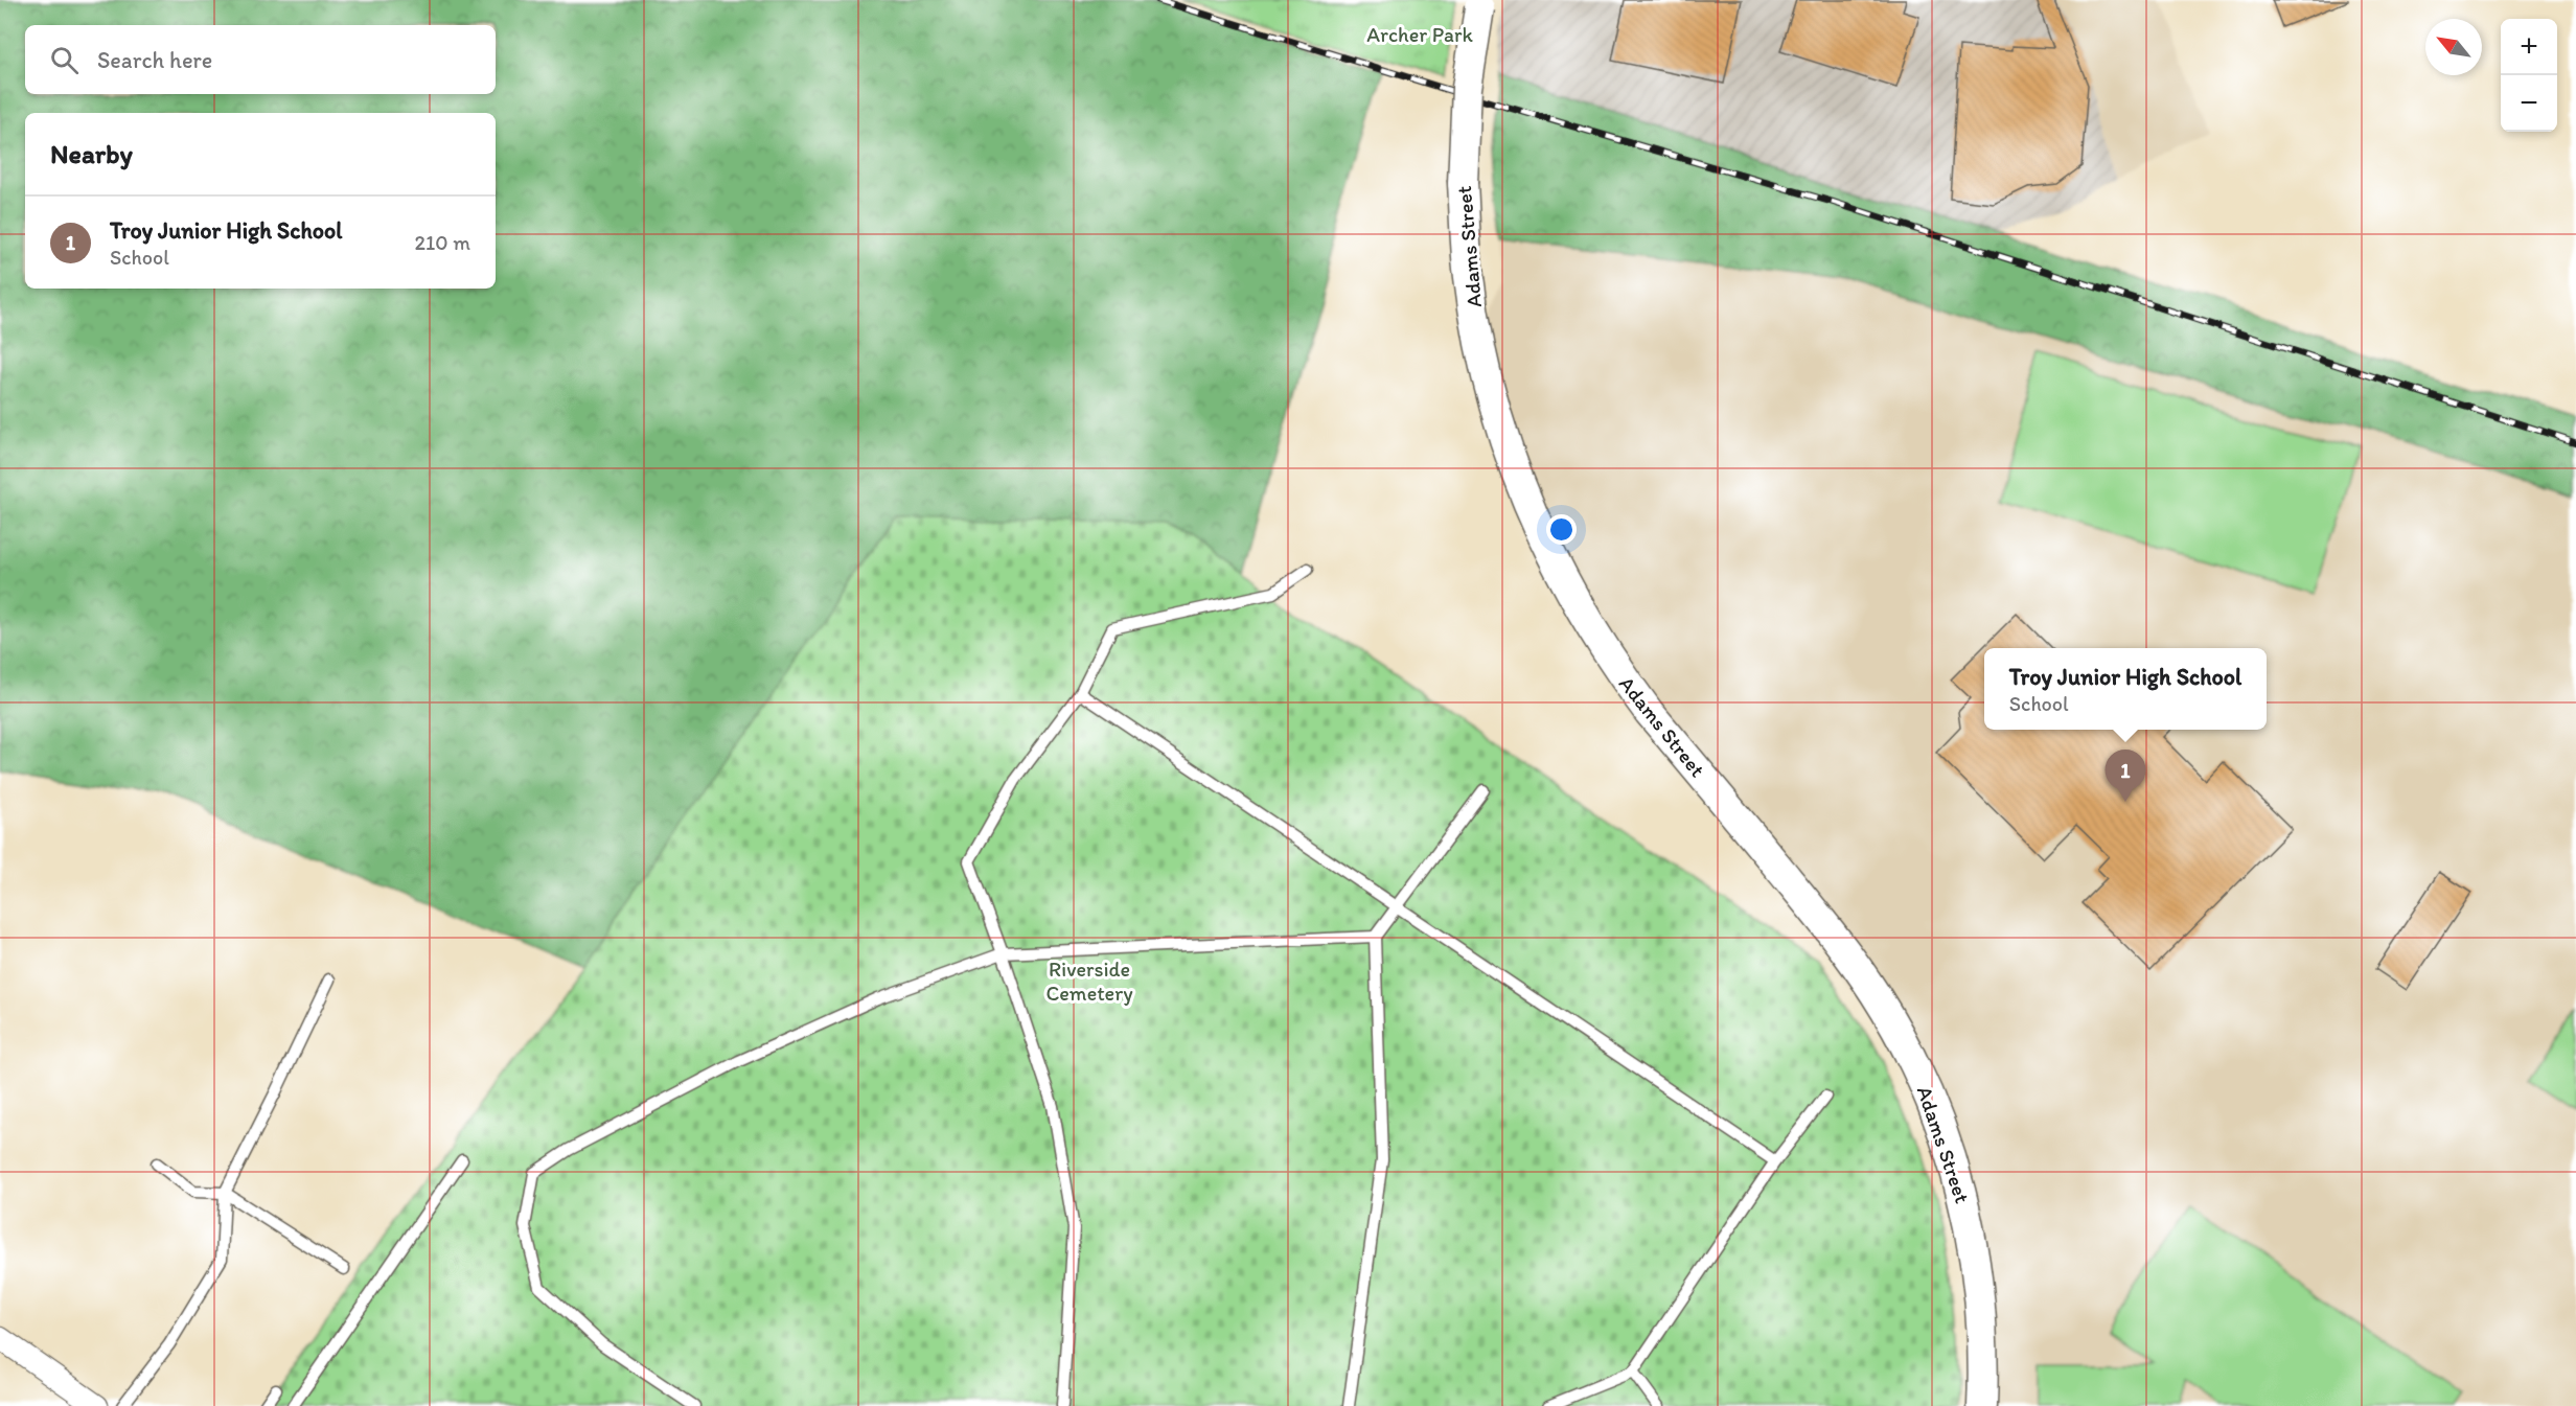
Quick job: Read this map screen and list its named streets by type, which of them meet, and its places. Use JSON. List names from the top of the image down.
{
  "streets": {
    "street": ["Adams Street"]
  },
  "parks": ["Archer Park", "Riverside Cemetery"],
  "north": "top left",
  "page": {
    "map_buttons": ["+", "−"],
    "search": "Search here",
    "heading": "Nearby",
    "list": [
      {
        "mark": "1",
        "name": "Troy Junior High School",
        "note": "School",
        "value": "210 m"
      }
    ],
    "popup": ["Troy Junior High School", "School"],
    "pins": "1"
  }
}
